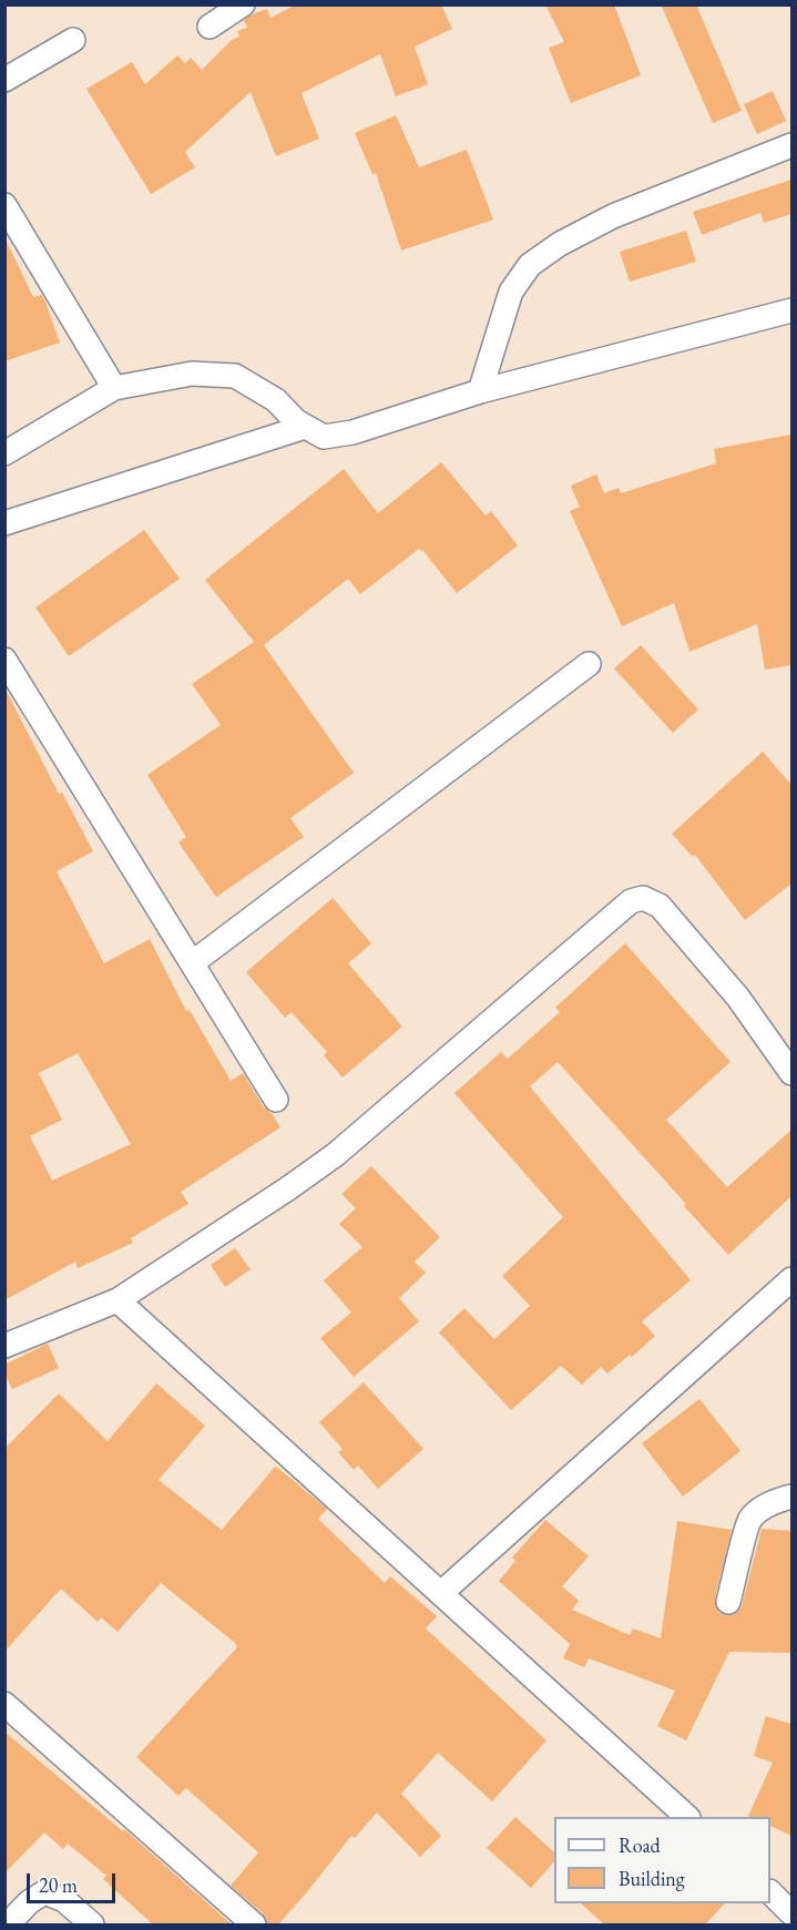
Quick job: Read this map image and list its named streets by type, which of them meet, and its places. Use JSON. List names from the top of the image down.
{
  "legend": ["Road", "Building"],
  "scale_bar": "20 m"
}
